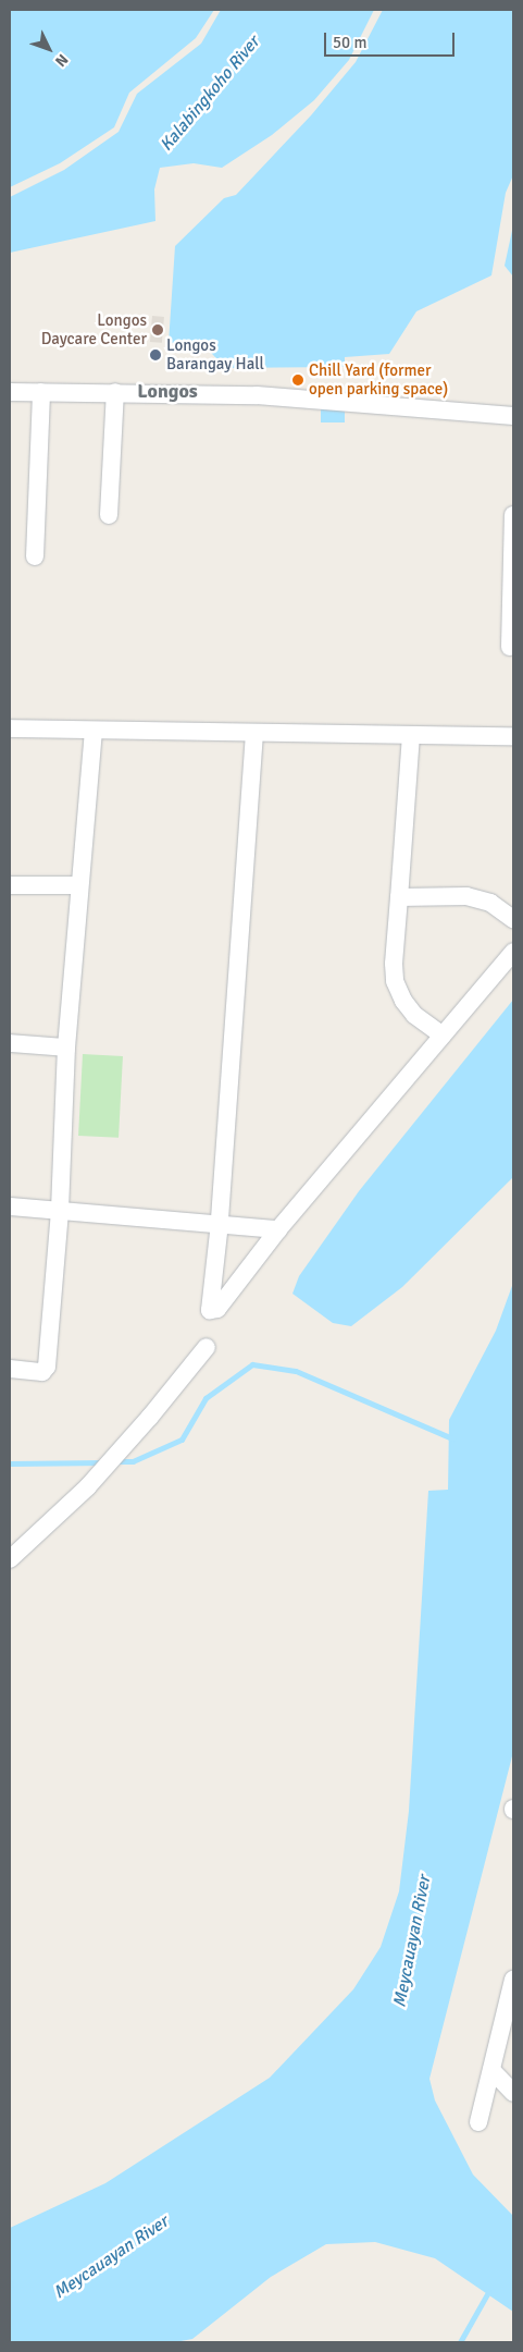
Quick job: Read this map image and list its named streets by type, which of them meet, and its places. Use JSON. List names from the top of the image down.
{
  "districts": ["Longos"],
  "water": ["Kalabingkoho River", "Meycauayan River"],
  "places": ["Longos Daycare Center", "Longos Barangay Hall", "Chill Yard (former open parking space)"],
  "scale_bar": "50 m",
  "north": "bottom right"
}
